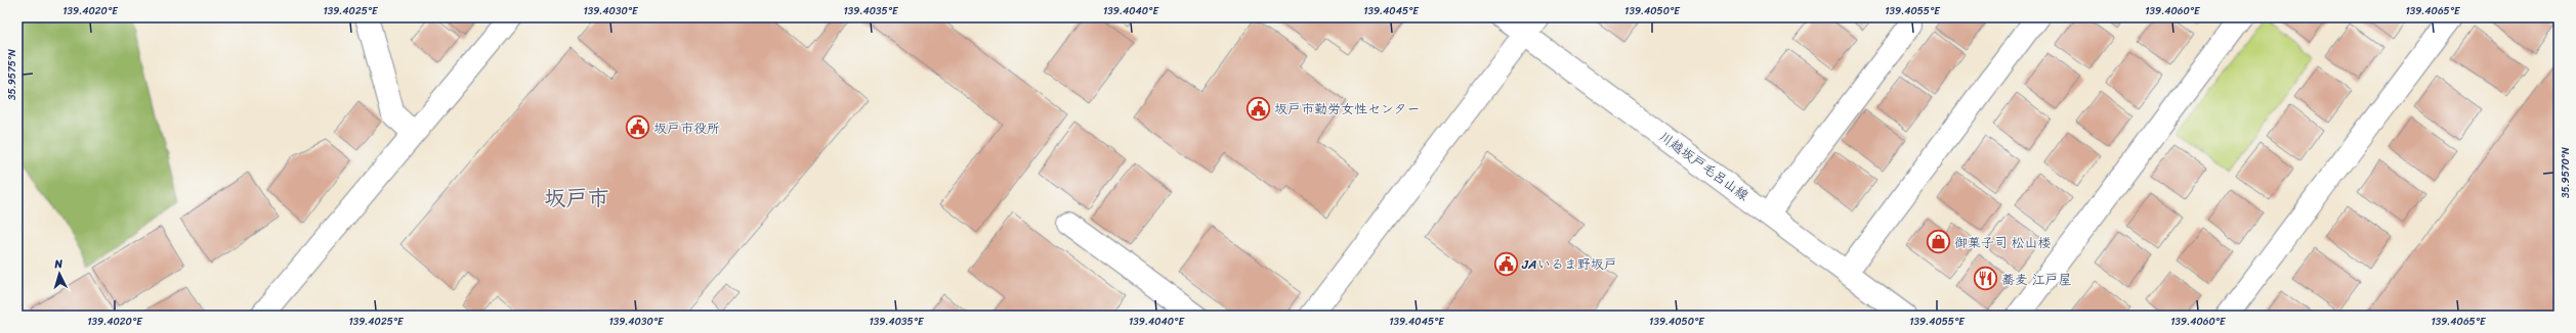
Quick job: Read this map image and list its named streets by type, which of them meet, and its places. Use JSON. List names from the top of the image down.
{
  "streets": {
    "street": ["川越坂戸毛呂山線"]
  },
  "districts": ["坂戸市"],
  "places": {
    "public building": ["坂戸市勤労女性センター", "坂戸市役所", "JAいるま野坂戸"],
    "shop": ["御菓子司 松山楼"],
    "restaurant": ["蕎麦 江戸屋"]
  },
  "north": "top",
  "coordinates": [
    "139.4020°E",
    "139.4025°E",
    "139.4030°E",
    "139.4035°E",
    "139.4040°E",
    "139.4045°E",
    "139.4050°E",
    "139.4055°E",
    "139.4060°E",
    "139.4065°E",
    "35.9575°N",
    "35.9570°N"
  ]
}
